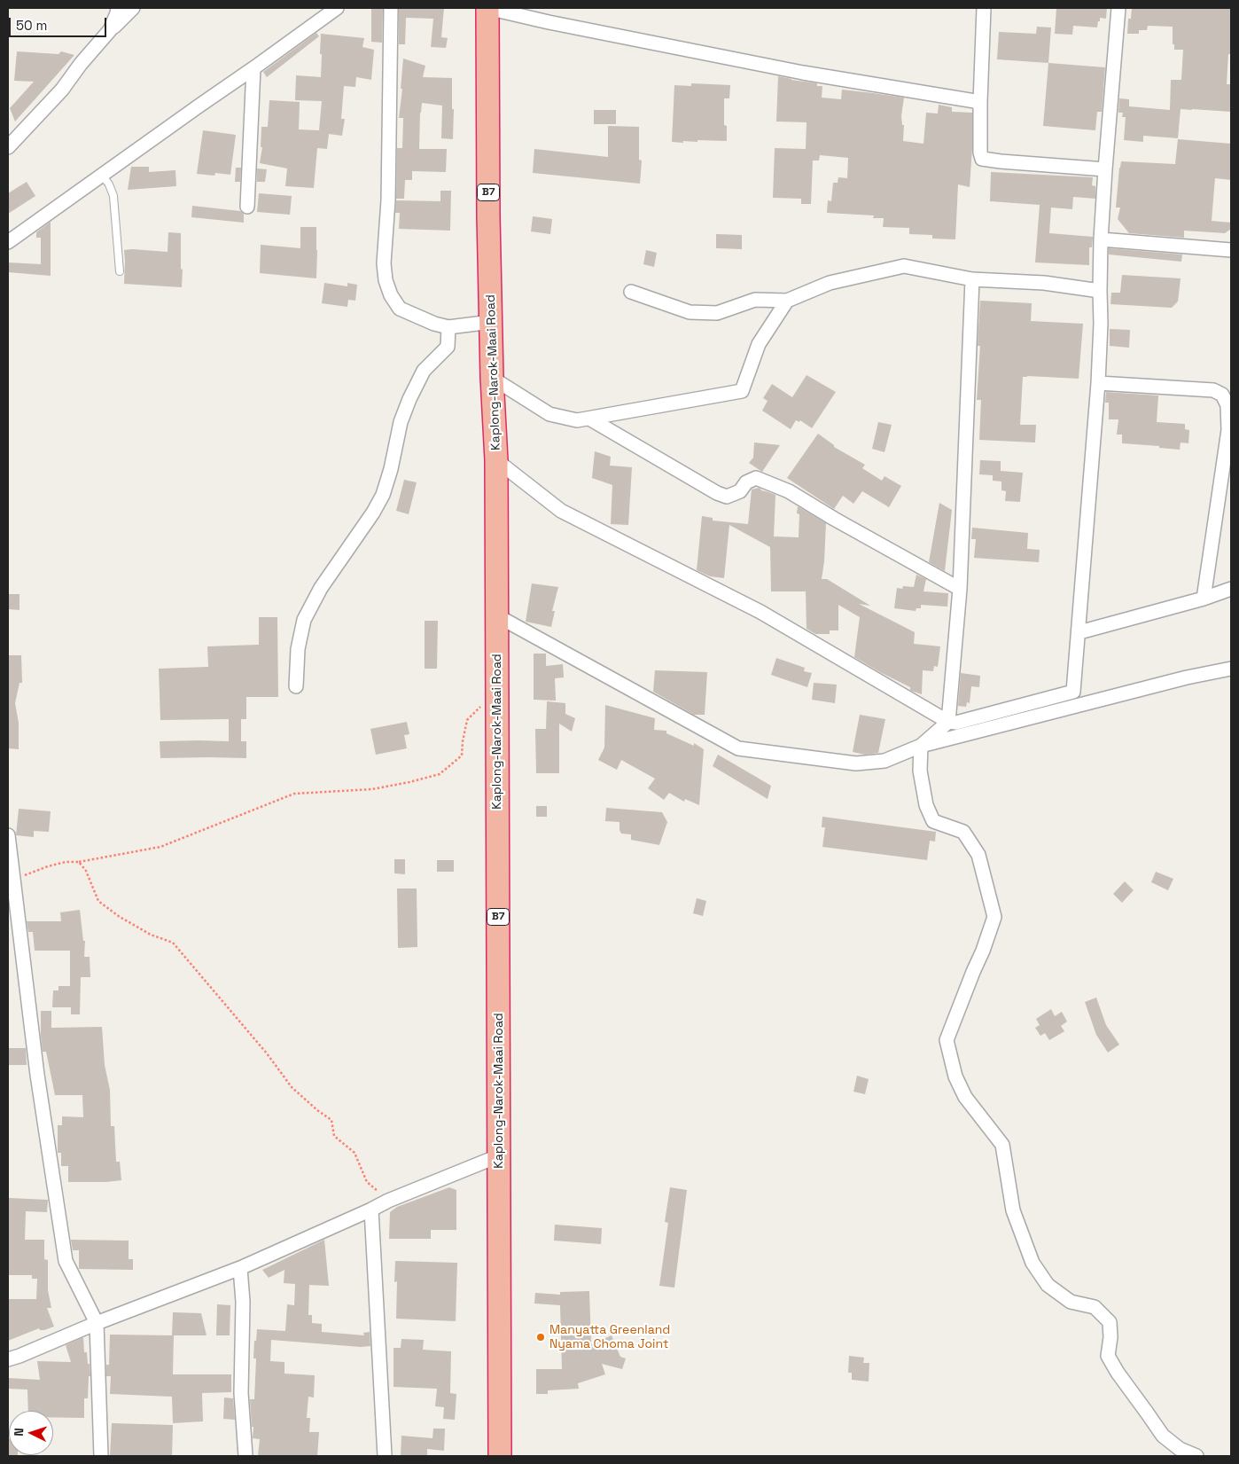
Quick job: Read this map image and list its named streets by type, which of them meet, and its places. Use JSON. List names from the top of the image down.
{
  "streets": {
    "highway": ["B7", "Kaplong-Narok-Maai Road"]
  },
  "places": ["Manyatta Greenland Nyama Choma Joint"],
  "scale_bar": "50 m",
  "north": "left"
}
